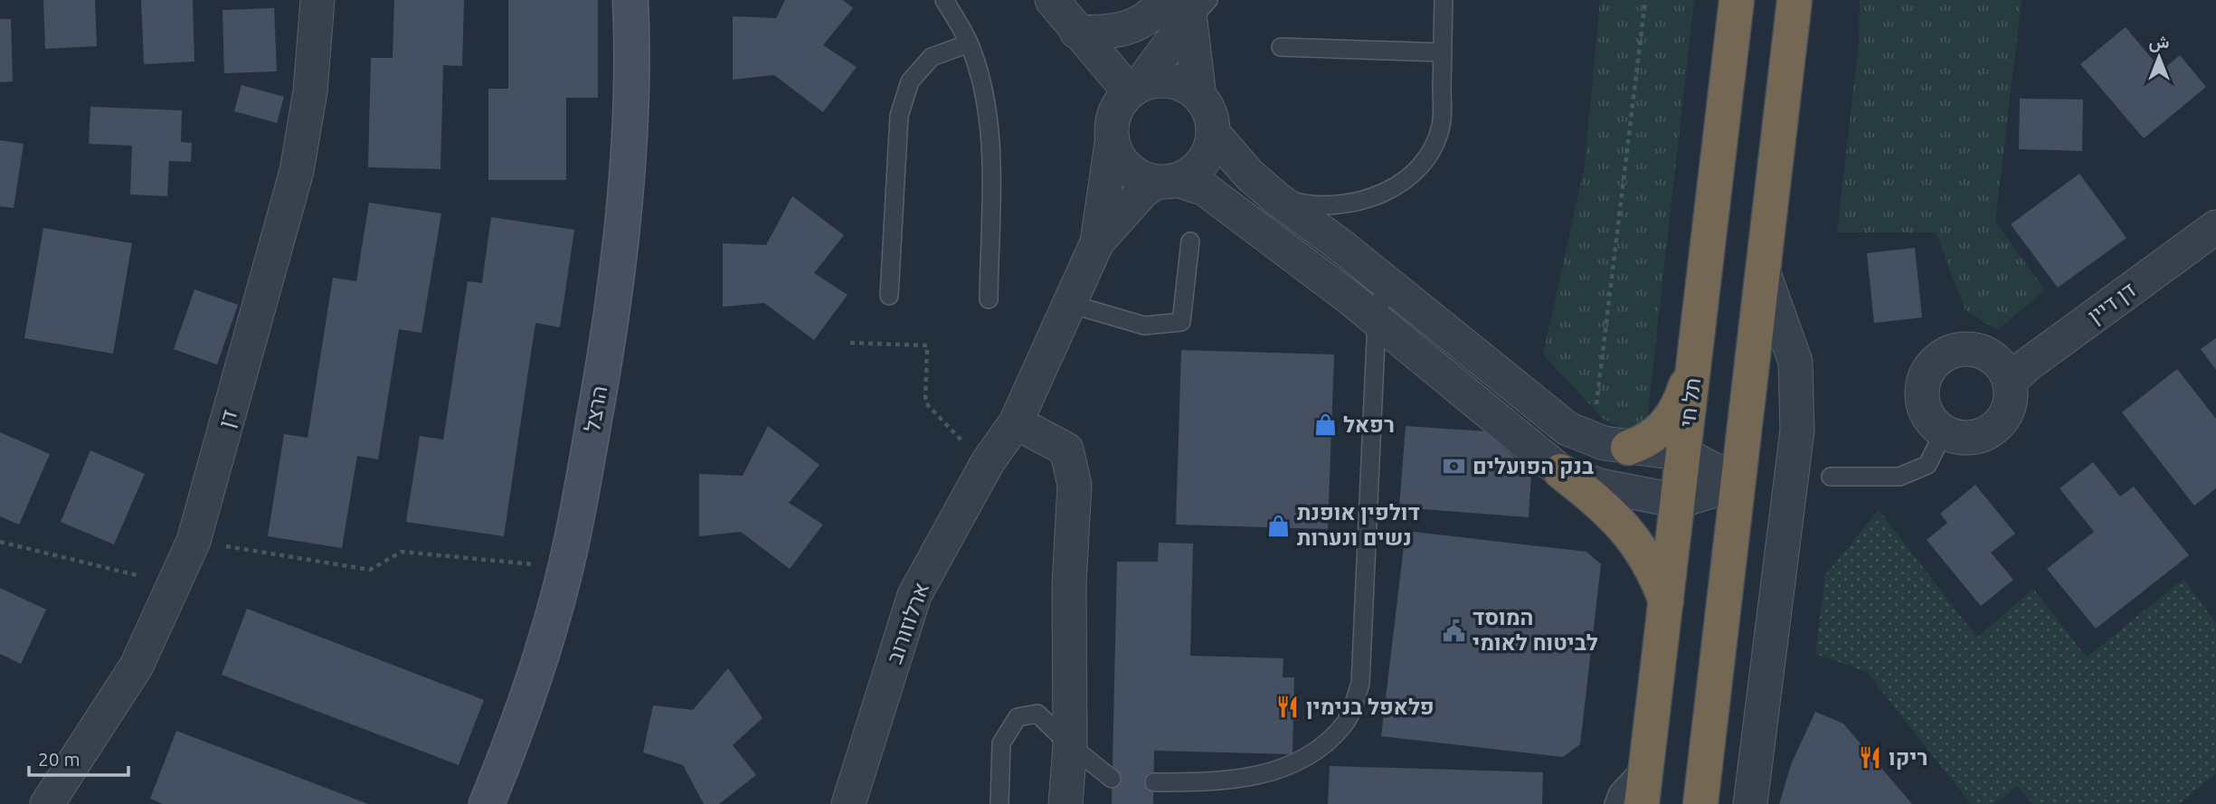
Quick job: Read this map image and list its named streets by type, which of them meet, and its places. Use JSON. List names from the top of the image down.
{
  "streets": {
    "highway": ["תל חי"],
    "street": [
      "דן דיין",
      "הרצל",
      "דן",
      "ארלוזורוב"
    ]
  },
  "places": {
    "shop": ["רפאל", "דולפין אופנת נשים ונערות"],
    "bank": ["בנק הפועלים"],
    "public building": ["המוסד לביטוח לאומי"],
    "restaurant": ["פלאפל בנימין", "ריקו"]
  },
  "scale_bar": "20 m",
  "north": "top"
}
